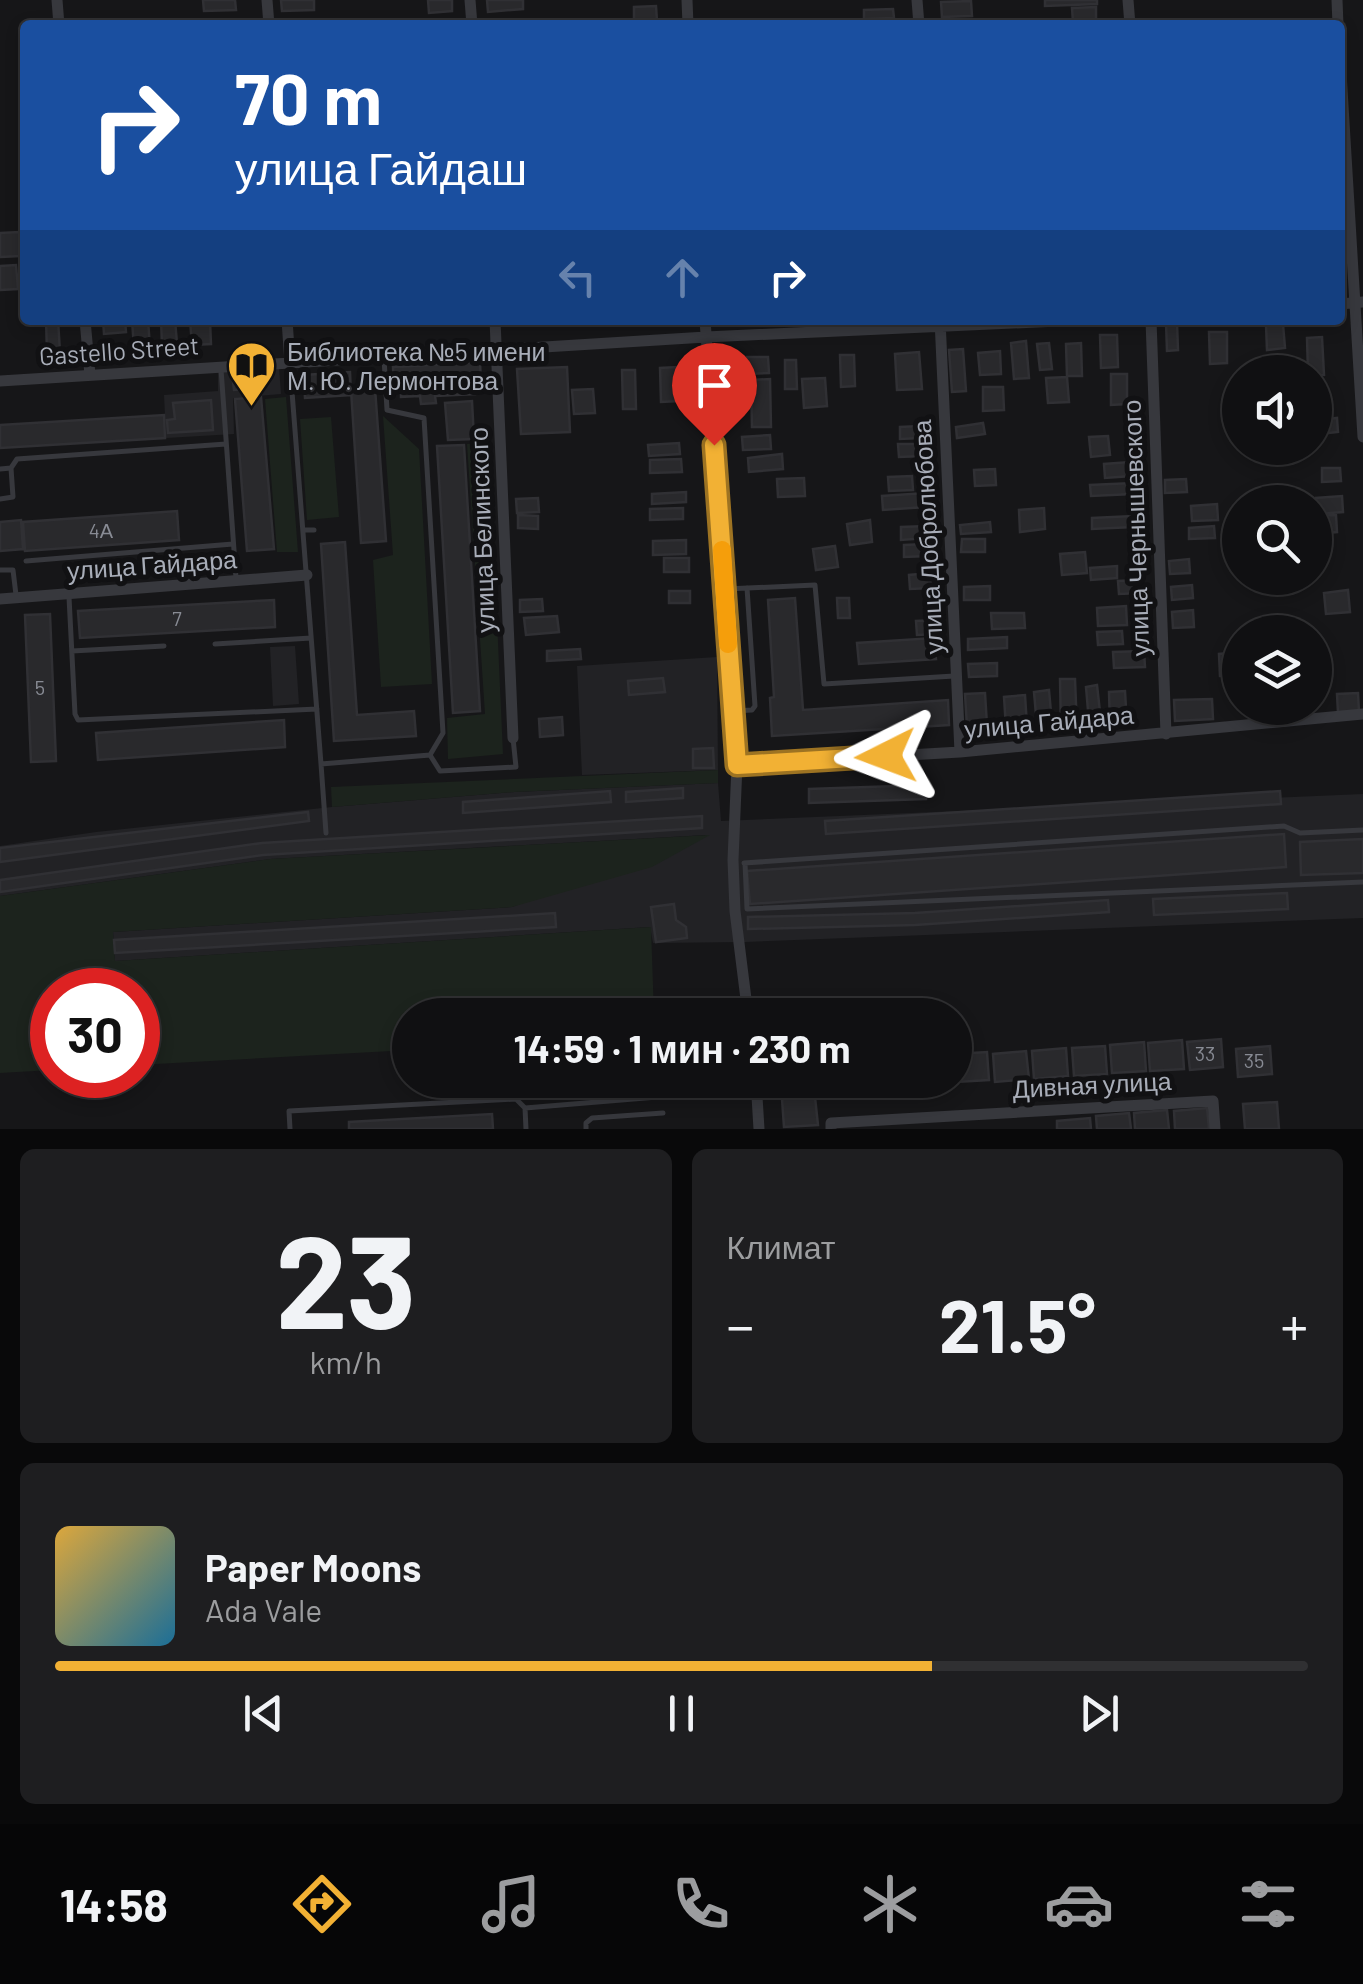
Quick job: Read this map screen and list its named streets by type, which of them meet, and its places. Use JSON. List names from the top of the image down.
{
  "streets": {
    "street": [
      "Gastello Street",
      "улица Чернышевского",
      "улица Белинского",
      "улица Добролюбова",
      "улица Гайдара",
      "Дивная улица"
    ]
  },
  "crossings": [
    ["Gastello Street", "улица Белинского"],
    ["улица Чернышевского", "улица Гайдара"],
    ["улица Добролюбова", "улица Гайдара"]
  ],
  "places": {
    "library": ["Библиотека №5 имени М. Ю. Лермонтова"]
  },
  "house_numbers": [
    "4А",
    "7",
    "5",
    "33",
    "35"
  ],
  "page": {
    "turn": ["70 m", "улица Гайдаш"],
    "limit": "30",
    "trip": "14:59 · 1 мин · 230 m",
    "tile": [
      ["23", "km/h"],
      "Климат"
    ],
    "heat": ["−", "21.5°", "+"],
    "song": ["Paper Moons", "Ada Vale"],
    "tabs": "14:58"
  }
}
